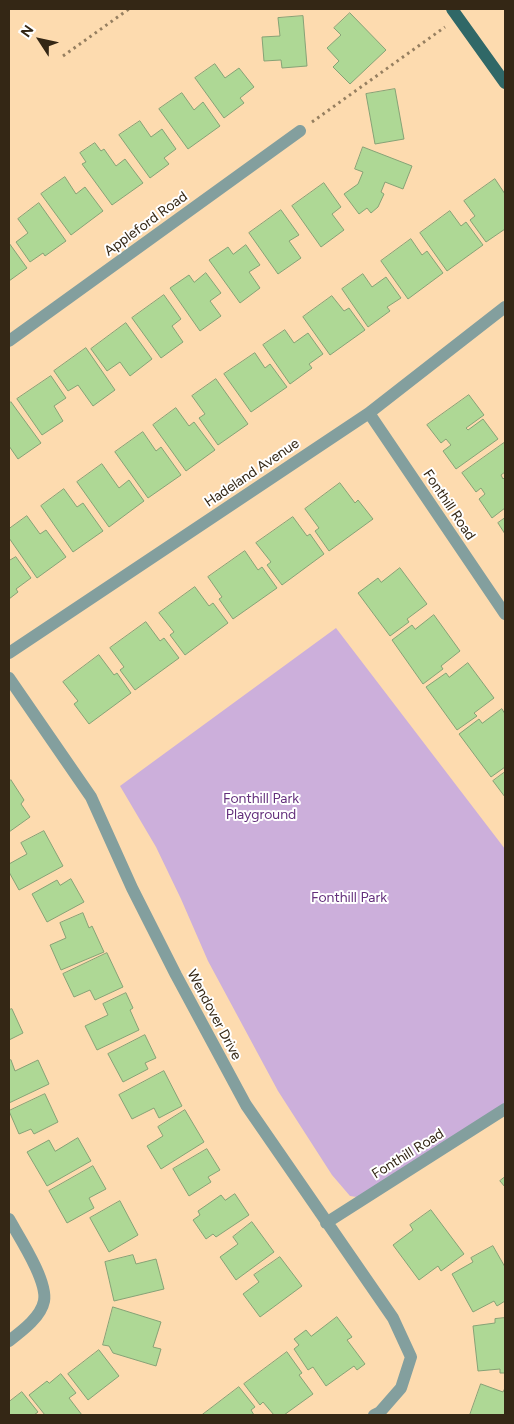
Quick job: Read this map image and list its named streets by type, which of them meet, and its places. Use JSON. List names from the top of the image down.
{
  "streets": {
    "street": [
      "Appleford Road",
      "Hadeland Avenue",
      "Fonthill Road",
      "Wendover Drive"
    ]
  },
  "crossings": [
    ["Hadeland Avenue", "Fonthill Road"],
    ["Fonthill Road", "Wendover Drive"]
  ],
  "parks": ["Fonthill Park Playground", "Fonthill Park"],
  "north": "top left"
}
